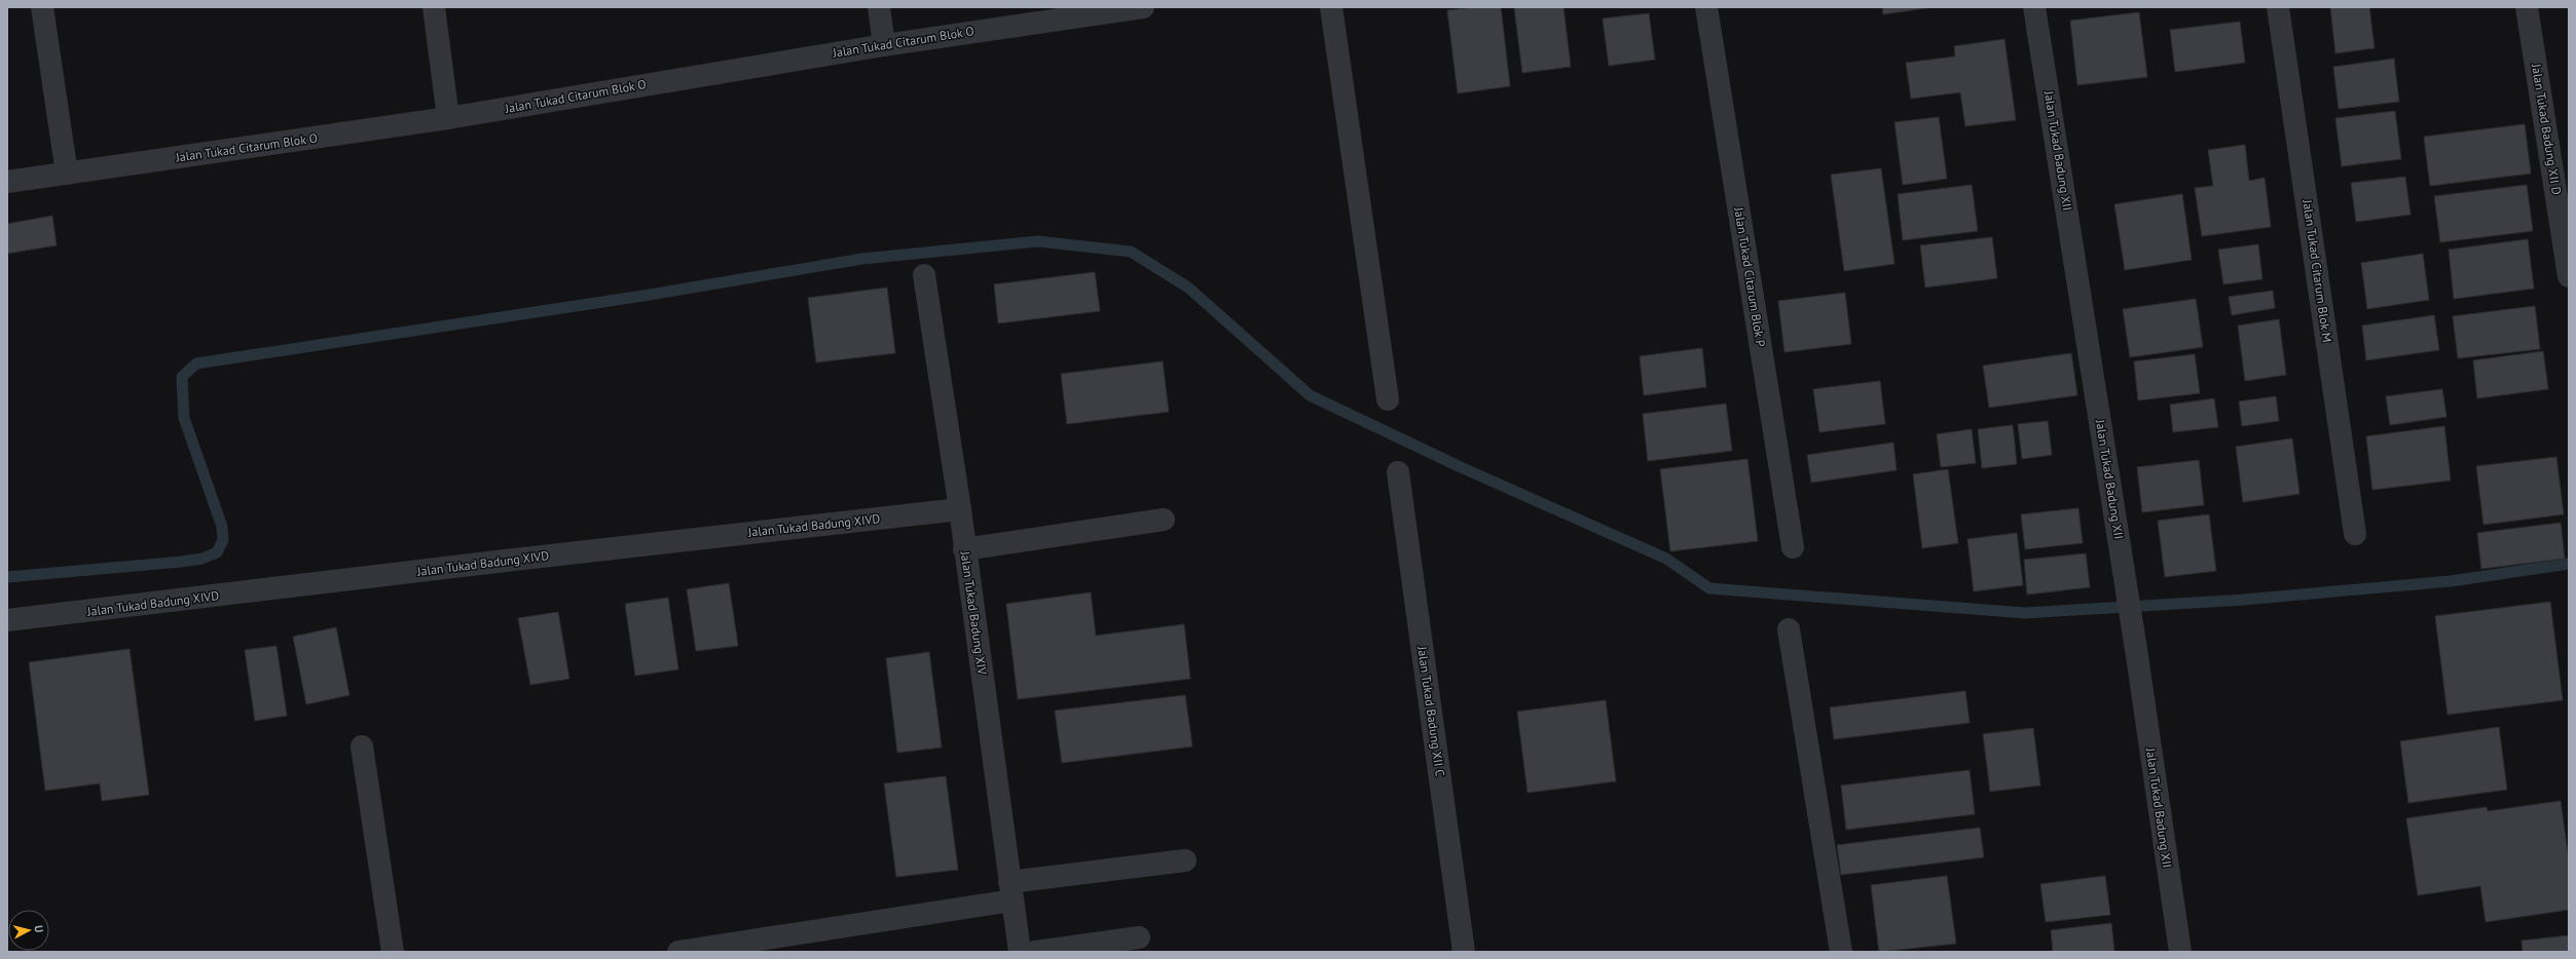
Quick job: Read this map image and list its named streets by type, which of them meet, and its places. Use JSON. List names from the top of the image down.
{
  "streets": {
    "street": [
      "Jalan Tukad Citarum Blok O",
      "Jalan Tukad Badung XII D",
      "Jalan Tukad Badung XII",
      "Jalan Tukad Citarum Blok M",
      "Jalan Tukad Citarum Blok P",
      "Jalan Tukad Badung XIVD",
      "Jalan Tukad Badung XIV",
      "Jalan Tukad Badung XII C"
    ]
  },
  "crossings": [
    ["Jalan Tukad Badung XIVD", "Jalan Tukad Badung XIV"]
  ],
  "north": "right"
}
